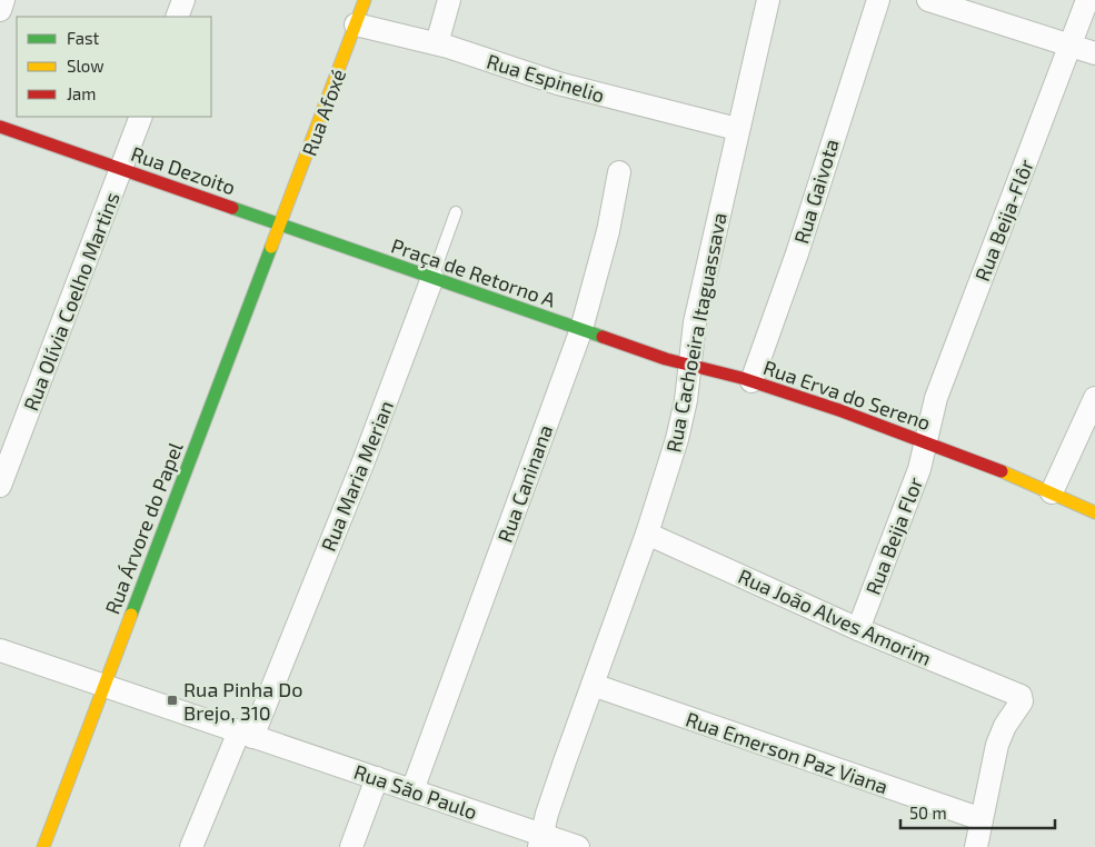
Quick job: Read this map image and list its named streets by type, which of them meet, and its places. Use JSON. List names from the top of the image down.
{
  "streets": {
    "street": [
      "Rua Espinelio",
      "Rua Afoxé",
      "Rua Dezoito",
      "Rua Gaivota",
      "Rua Beija-Flôr",
      "Praça de Retorno A",
      "Rua Olívia Coelho Martins",
      "Rua Cachoeira Itaguassava",
      "Rua Erva do Sereno",
      "Rua Maria Merian",
      "Rua Caninana",
      "Rua Árvore do Papel",
      "Rua Beija Flor",
      "Rua João Alves Amorim",
      "Rua Emerson Paz Viana",
      "Rua São Paulo"
    ]
  },
  "crossings": [
    ["Rua Espinelio", "Rua Afoxé"],
    ["Rua Espinelio", "Rua Cachoeira Itaguassava"],
    ["Rua Afoxé", "Rua Dezoito"],
    ["Rua Afoxé", "Rua Árvore do Papel"],
    ["Rua Dezoito", "Praça de Retorno A"],
    ["Rua Dezoito", "Rua Olívia Coelho Martins"],
    ["Rua Dezoito", "Rua Árvore do Papel"],
    ["Rua Gaivota", "Rua Erva do Sereno"],
    ["Rua Beija-Flôr", "Rua Erva do Sereno"],
    ["Rua Beija-Flôr", "Rua Beija Flor"],
    ["Praça de Retorno A", "Rua Erva do Sereno"],
    ["Praça de Retorno A", "Rua Maria Merian"],
    ["Praça de Retorno A", "Rua Caninana"],
    ["Rua Cachoeira Itaguassava", "Rua Erva do Sereno"],
    ["Rua Cachoeira Itaguassava", "Rua João Alves Amorim"],
    ["Rua Cachoeira Itaguassava", "Rua Emerson Paz Viana"],
    ["Rua Cachoeira Itaguassava", "Rua São Paulo"],
    ["Rua Erva do Sereno", "Rua Caninana"],
    ["Rua Erva do Sereno", "Rua Beija Flor"],
    ["Rua Maria Merian", "Rua São Paulo"],
    ["Rua Caninana", "Rua São Paulo"],
    ["Rua Árvore do Papel", "Rua São Paulo"],
    ["Rua Beija Flor", "Rua João Alves Amorim"],
    ["Rua João Alves Amorim", "Rua Emerson Paz Viana"]
  ],
  "places": {
    "transit": ["Rua Pinha Do Brejo, 310"]
  },
  "legend": ["Fast", "Slow", "Jam"],
  "scale_bar": "50 m"
}
